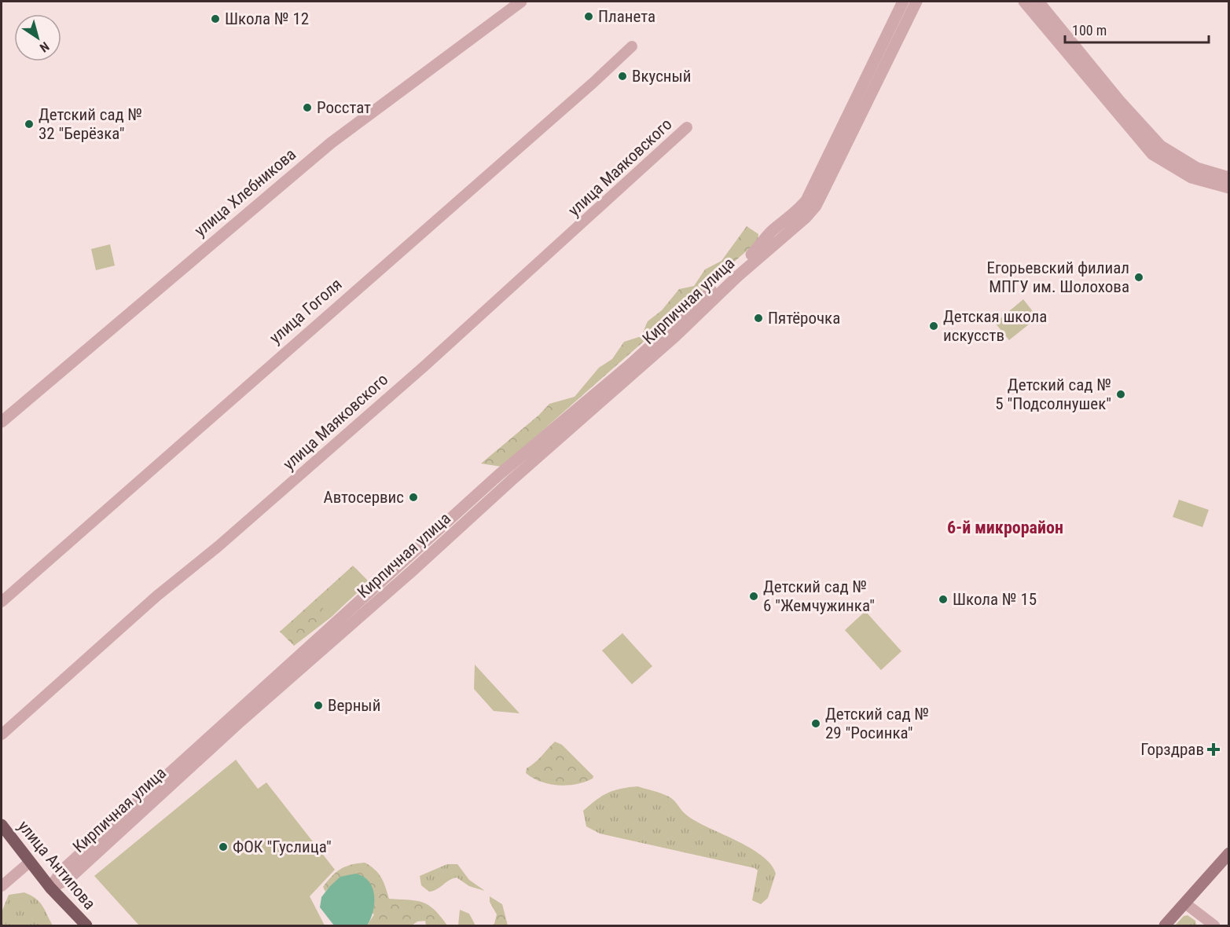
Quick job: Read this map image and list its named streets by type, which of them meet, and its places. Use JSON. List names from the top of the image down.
{
  "streets": {
    "main road": ["улица Антипова"],
    "street": [
      "улица Маяковского",
      "улица Хлебникова",
      "Кирпичная улица",
      "улица Гоголя"
    ]
  },
  "crossings": [
    ["Кирпичная улица", "улица Антипова"]
  ],
  "districts": ["6-й микрорайон"],
  "places": {
    "other": [
      "Планета",
      "Школа № 12",
      "Вкусный",
      "Росстат",
      "Детский сад № 32 \"Берёзка\"",
      "Егорьевский филиал МПГУ им. Шолохова",
      "Пятёрочка",
      "Детская школа искусств",
      "Детский сад № 5 \"Подсолнушек\"",
      "Автосервис",
      "Детский сад № 6 \"Жемчужинка\"",
      "Школа № 15",
      "Верный",
      "Детский сад № 29 \"Росинка\"",
      "ФОК \"Гуслица\""
    ],
    "health": ["Горздрав"]
  },
  "scale_bar": "100 m",
  "north": "bottom right"
}
